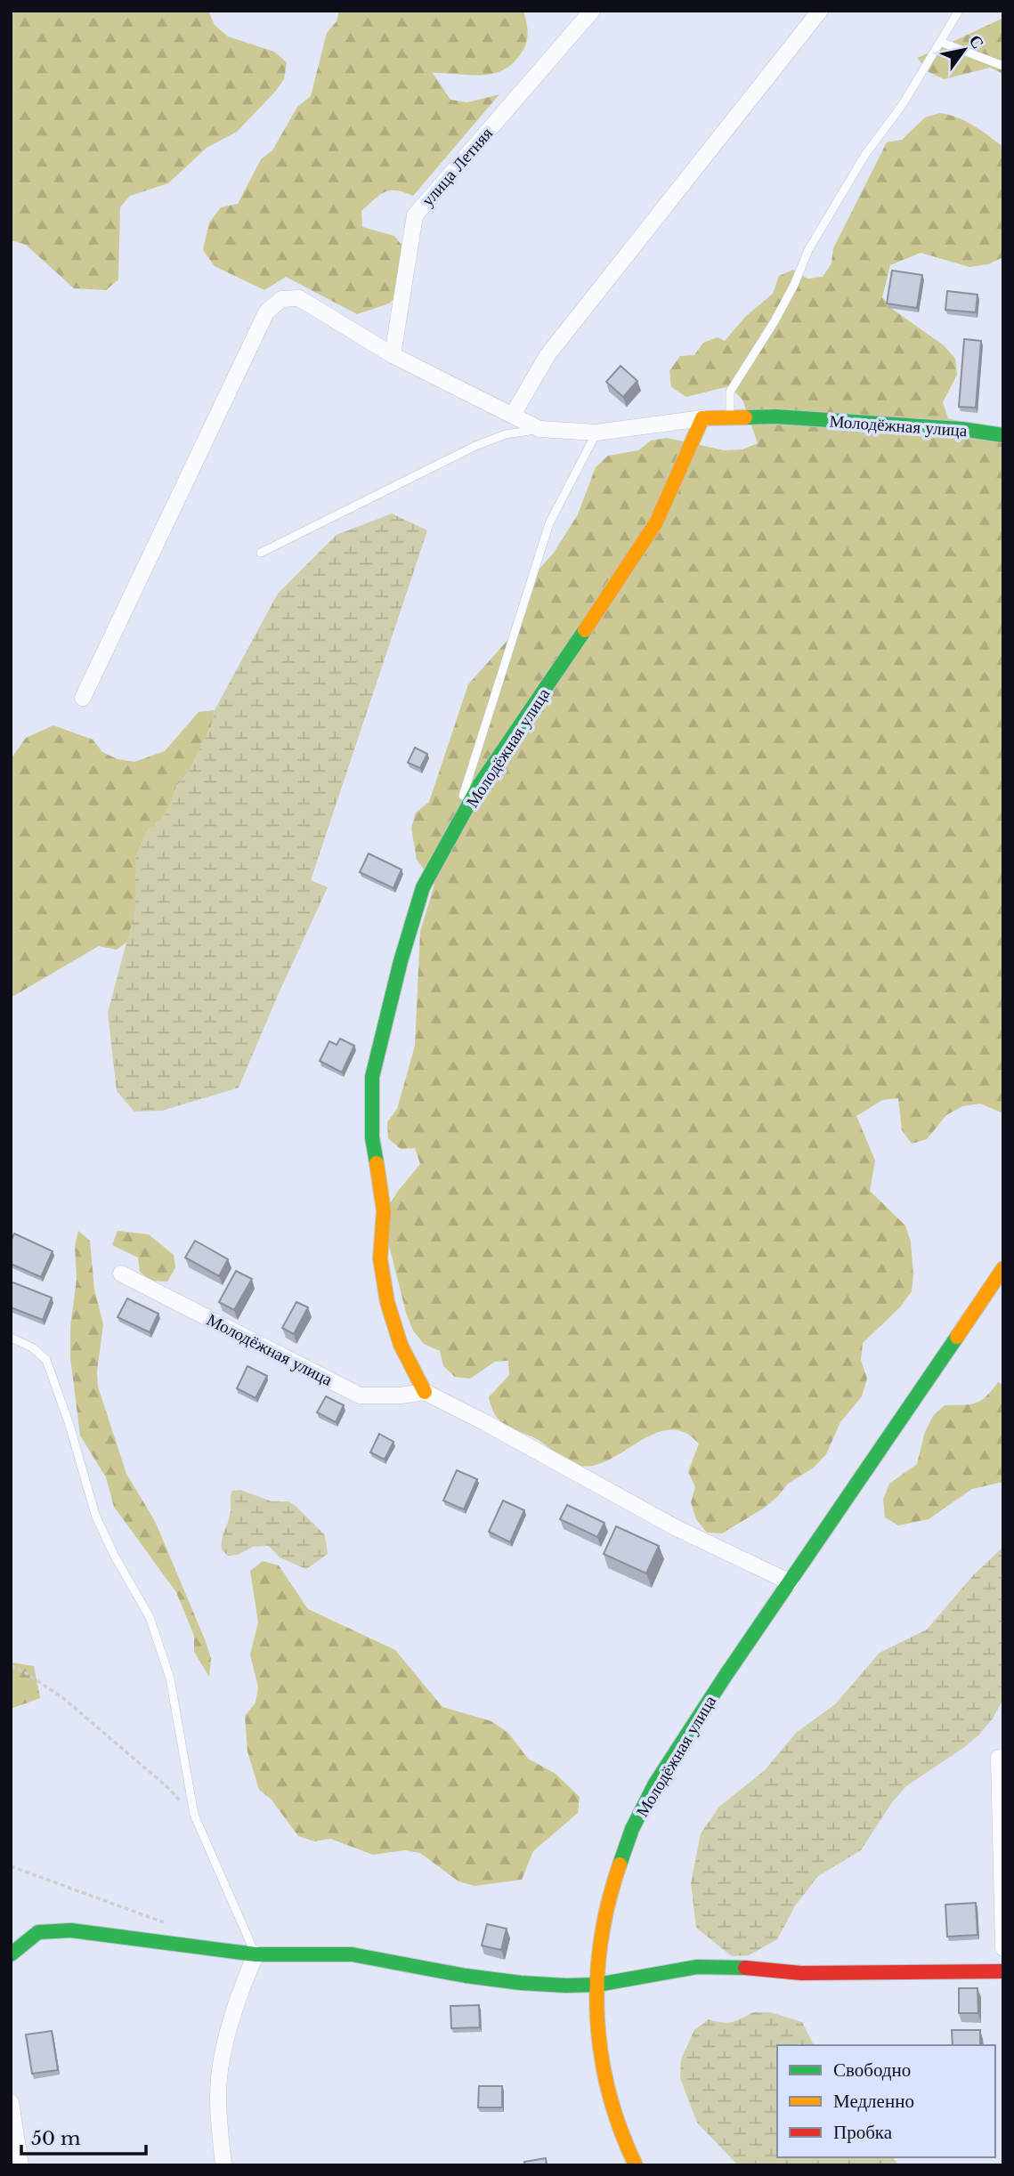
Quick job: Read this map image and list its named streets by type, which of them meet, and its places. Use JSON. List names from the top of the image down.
{
  "streets": {
    "street": ["улица Летняя", "Молодёжная улица"]
  },
  "legend": ["Свободно", "Медленно", "Пробка"],
  "scale_bar": "50 m",
  "north": "top right"
}
